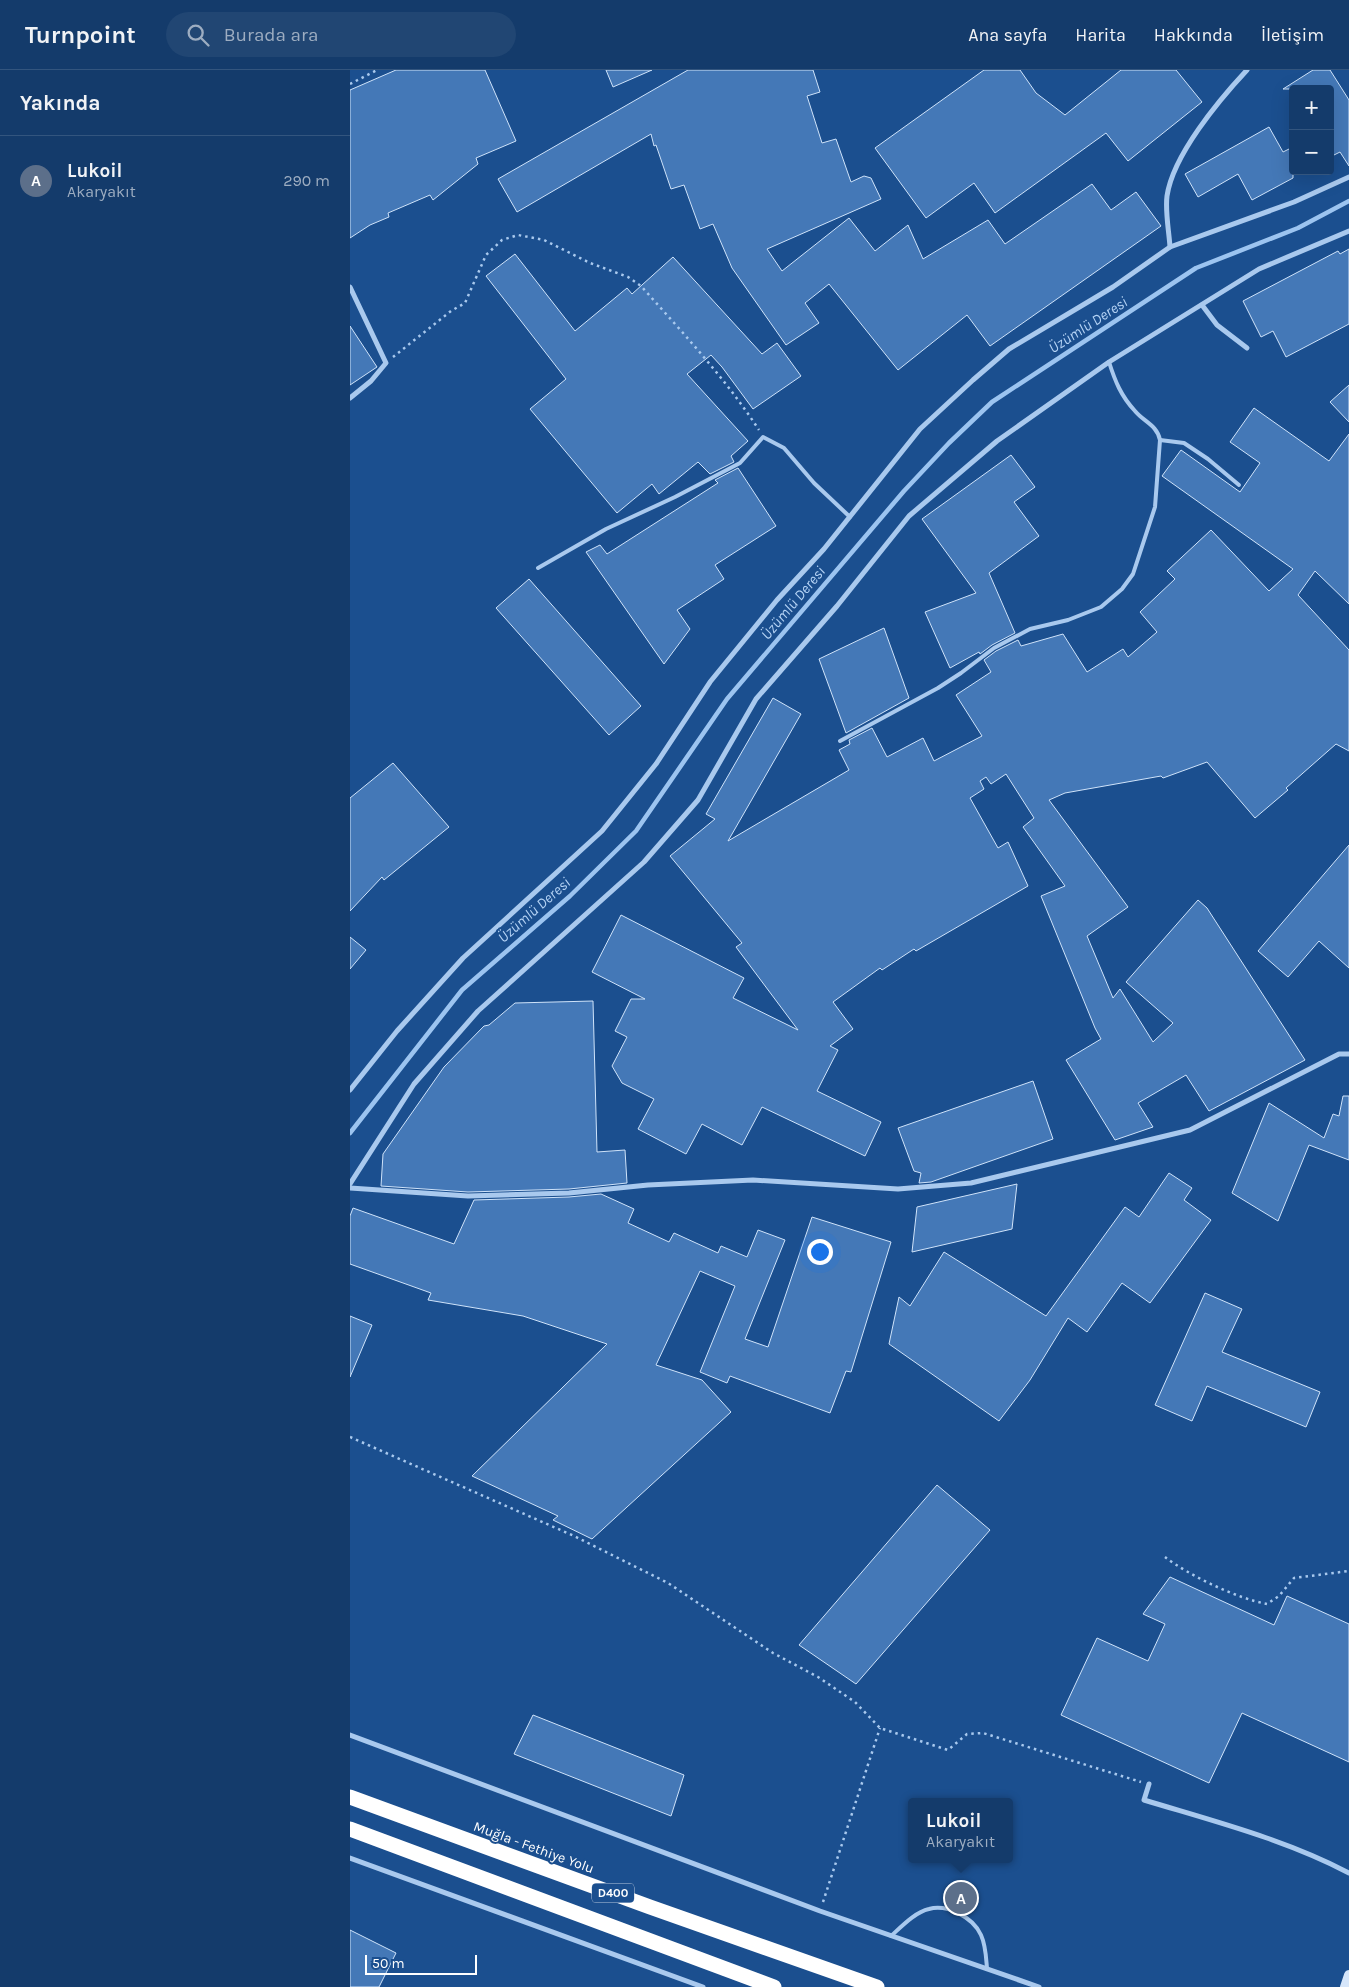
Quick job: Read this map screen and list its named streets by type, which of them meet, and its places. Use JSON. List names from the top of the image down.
{
  "streets": {
    "highway": ["Muğla - Fethiye Yolu", "D400"]
  },
  "water": ["Üzümlü Deresi"],
  "scale_bar": "50 m",
  "page": {
    "header": "Turnpoint",
    "search": "Burada ara",
    "nav": [
      "Ana sayfa",
      "Harita",
      "Hakkında",
      "İletişim"
    ],
    "heading": "Yakında",
    "map_buttons": ["+", "−"],
    "list": [
      {
        "mark": "A",
        "name": "Lukoil",
        "note": "Akaryakıt",
        "value": "290 m"
      }
    ],
    "popup": ["Lukoil", "Akaryakıt"],
    "pins": "A",
    "scale": "50 m"
  }
}
